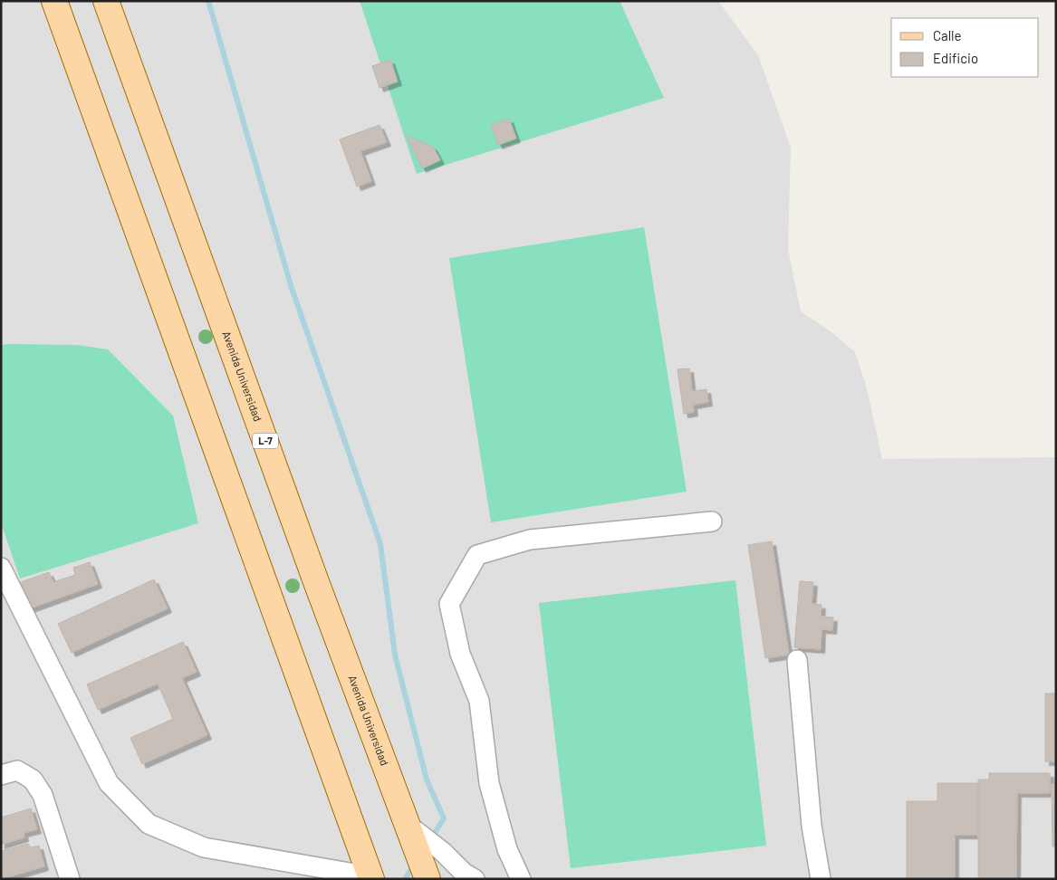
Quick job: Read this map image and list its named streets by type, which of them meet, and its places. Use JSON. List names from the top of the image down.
{
  "streets": {
    "main road": ["Avenida Universidad", "L-7"]
  },
  "legend": ["Calle", "Edificio"]
}
